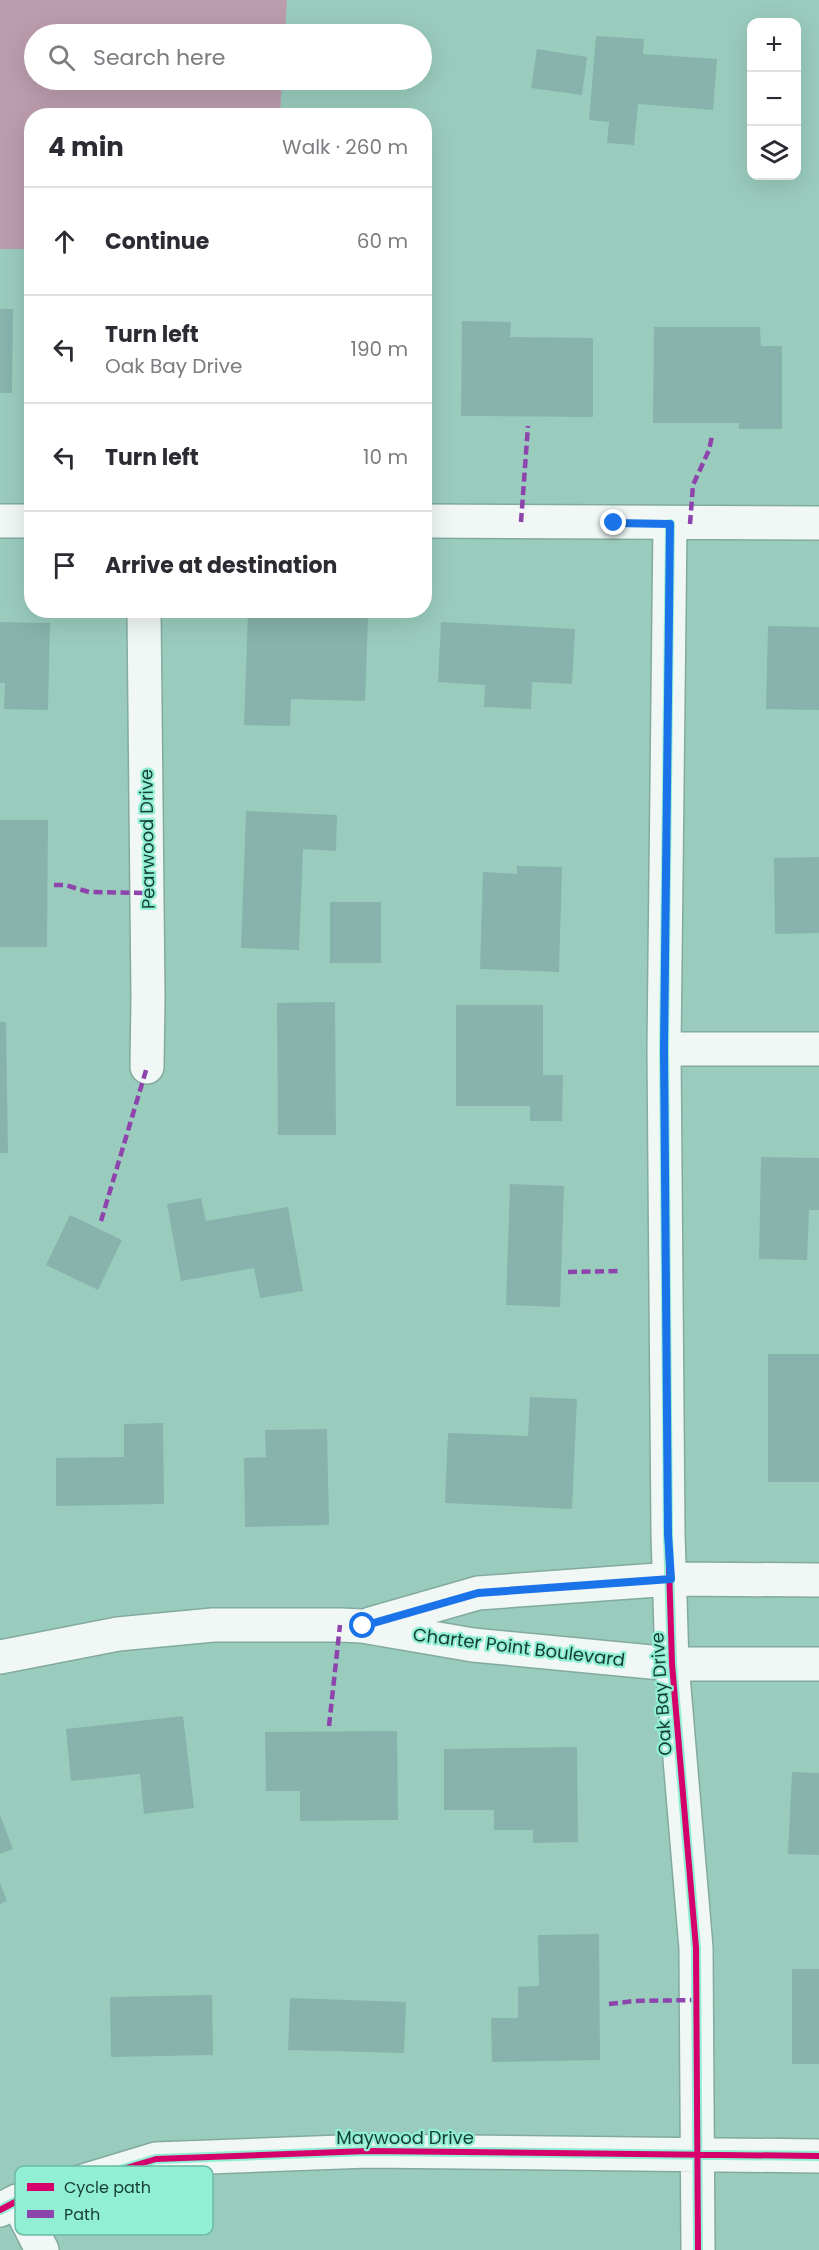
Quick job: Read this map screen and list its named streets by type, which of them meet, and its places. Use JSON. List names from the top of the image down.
{
  "streets": {
    "street": [
      "Pearwood Drive",
      "Charter Point Boulevard",
      "Oak Bay Drive",
      "Maywood Drive"
    ]
  },
  "crossings": [
    ["Charter Point Boulevard", "Oak Bay Drive"],
    ["Oak Bay Drive", "Maywood Drive"]
  ],
  "legend": ["Cycle path", "Path"],
  "page": {
    "map_buttons": ["+", "−"],
    "search": "Search here",
    "heading": ["4 min", "Walk · 260 m"],
    "list": [
      ["Continue", "60 m"],
      ["Turn left", "Oak Bay Drive", "190 m"],
      ["Turn left", "10 m"],
      "Arrive at destination"
    ]
  }
}
